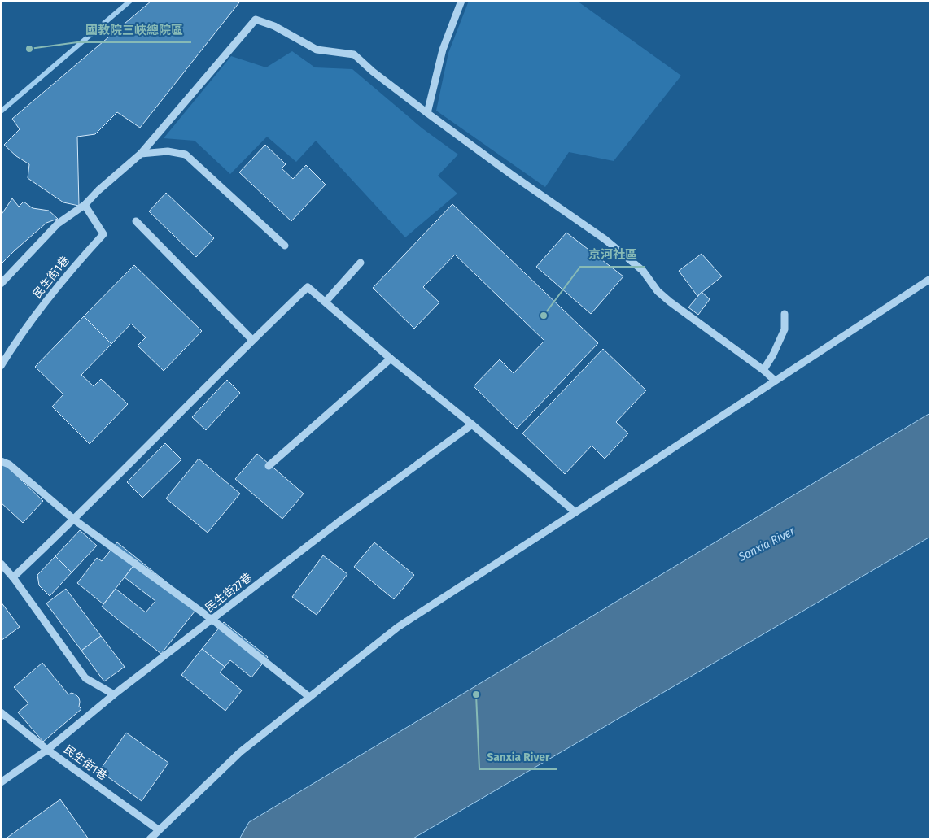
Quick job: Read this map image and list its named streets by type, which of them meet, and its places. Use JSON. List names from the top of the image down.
{
  "streets": {
    "street": ["民生街1巷", "民生街27巷"]
  },
  "crossings": [
    ["民生街1巷", "民生街27巷"]
  ],
  "water": ["Sanxia River"],
  "places": ["國教院三峽總院區", "京河社區", "Sanxia River"]
}
